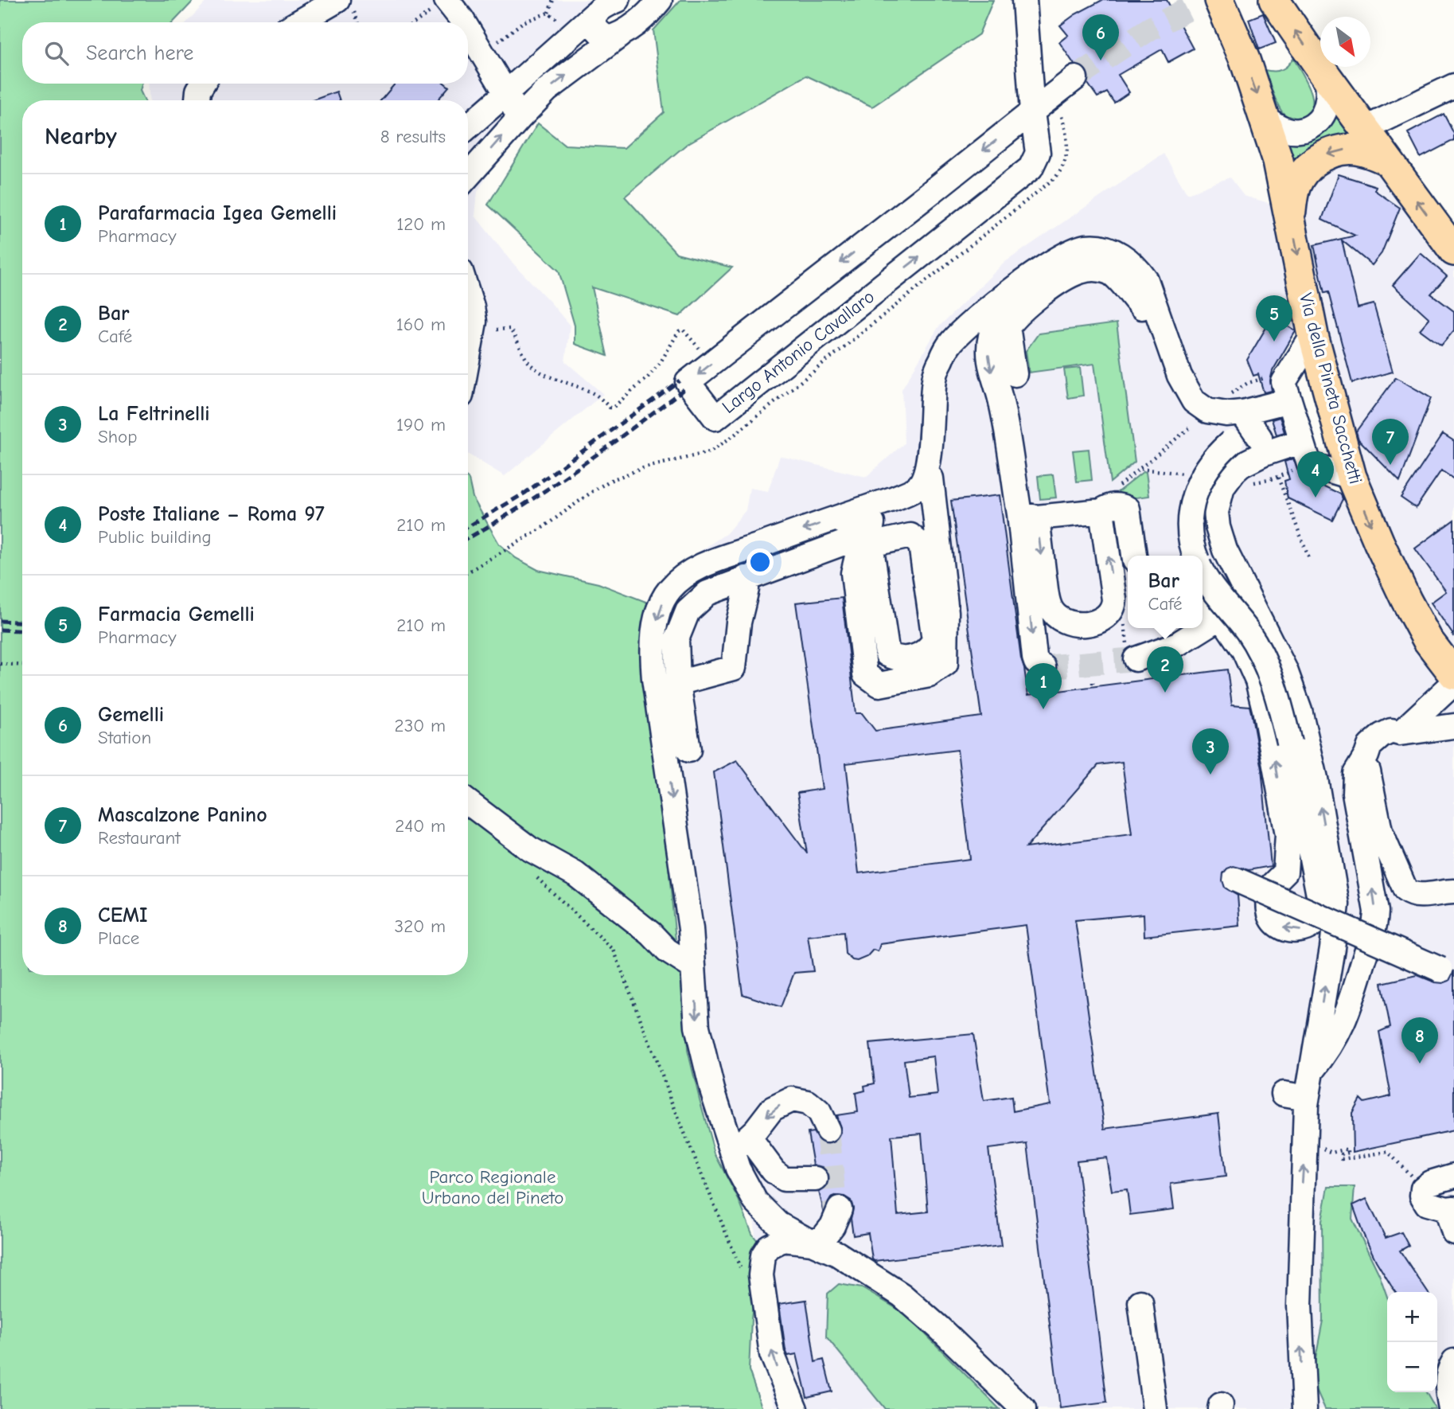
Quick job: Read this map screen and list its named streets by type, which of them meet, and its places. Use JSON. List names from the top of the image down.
{
  "streets": {
    "main road": ["Via della Pineta Sacchetti"],
    "street": ["Largo Antonio Cavallaro"]
  },
  "parks": ["Parco Regionale Urbano del Pineto"],
  "north": "bottom right",
  "page": {
    "pins": [
      "6",
      "5",
      "7",
      "4",
      "2",
      "1",
      "3",
      "8"
    ],
    "search": "Search here",
    "heading": ["Nearby", "8 results"],
    "list": [
      {
        "mark": "1",
        "name": "Parafarmacia Igea Gemelli",
        "note": "Pharmacy",
        "value": "120 m"
      },
      {
        "mark": "2",
        "name": "Bar",
        "note": "Café",
        "value": "160 m"
      },
      {
        "mark": "3",
        "name": "La Feltrinelli",
        "note": "Shop",
        "value": "190 m"
      },
      {
        "mark": "4",
        "name": "Poste Italiane – Roma 97",
        "note": "Public building",
        "value": "210 m"
      },
      {
        "mark": "5",
        "name": "Farmacia Gemelli",
        "note": "Pharmacy",
        "value": "210 m"
      },
      {
        "mark": "6",
        "name": "Gemelli",
        "note": "Station",
        "value": "230 m"
      },
      {
        "mark": "7",
        "name": "Mascalzone Panino",
        "note": "Restaurant",
        "value": "240 m"
      },
      {
        "mark": "8",
        "name": "CEMI",
        "note": "Place",
        "value": "320 m"
      }
    ],
    "popup": ["Bar", "Café"],
    "map_buttons": ["+", "−"]
  }
}
